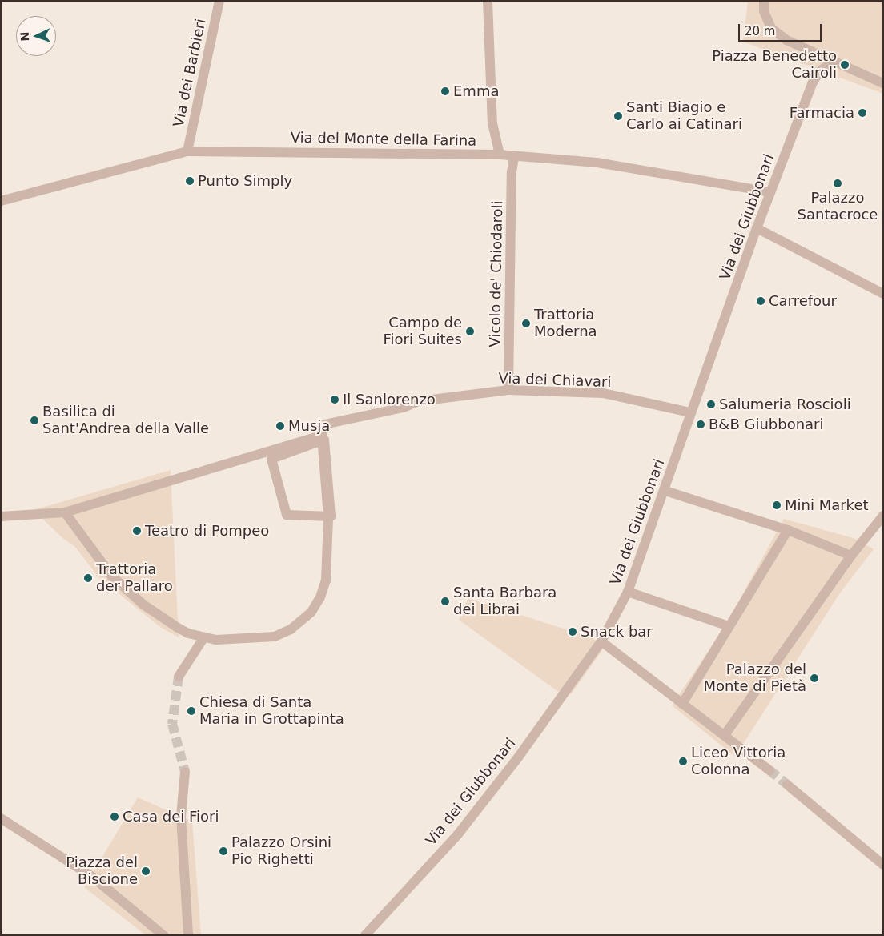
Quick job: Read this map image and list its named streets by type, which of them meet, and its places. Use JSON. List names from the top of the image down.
{
  "streets": {
    "street": [
      "Via dei Barbieri",
      "Via del Monte della Farina",
      "Via dei Giubbonari",
      "Vicolo de' Chiodaroli",
      "Via dei Chiavari"
    ]
  },
  "crossings": [
    ["Via dei Barbieri", "Via del Monte della Farina"],
    ["Via del Monte della Farina", "Via dei Giubbonari"],
    ["Via del Monte della Farina", "Vicolo de' Chiodaroli"],
    ["Via dei Giubbonari", "Via dei Chiavari"],
    ["Vicolo de' Chiodaroli", "Via dei Chiavari"]
  ],
  "places": [
    "Piazza Benedetto Cairoli",
    "Emma",
    "Farmacia",
    "Santi Biagio e Carlo ai Catinari",
    "Punto Simply",
    "Palazzo Santacroce",
    "Carrefour",
    "Trattoria Moderna",
    "Campo de Fiori Suites",
    "Il Sanlorenzo",
    "Salumeria Roscioli",
    "Basilica di Sant'Andrea della Valle",
    "B&B Giubbonari",
    "Musja",
    "Mini Market",
    "Teatro di Pompeo",
    "Trattoria der Pallaro",
    "Santa Barbara dei Librai",
    "Snack bar",
    "Palazzo del Monte di Pietà",
    "Chiesa di Santa Maria in Grottapinta",
    "Liceo Vittoria Colonna",
    "Casa dei Fiori",
    "Palazzo Orsini Pio Righetti",
    "Piazza del Biscione"
  ],
  "scale_bar": "20 m",
  "north": "left"
}
